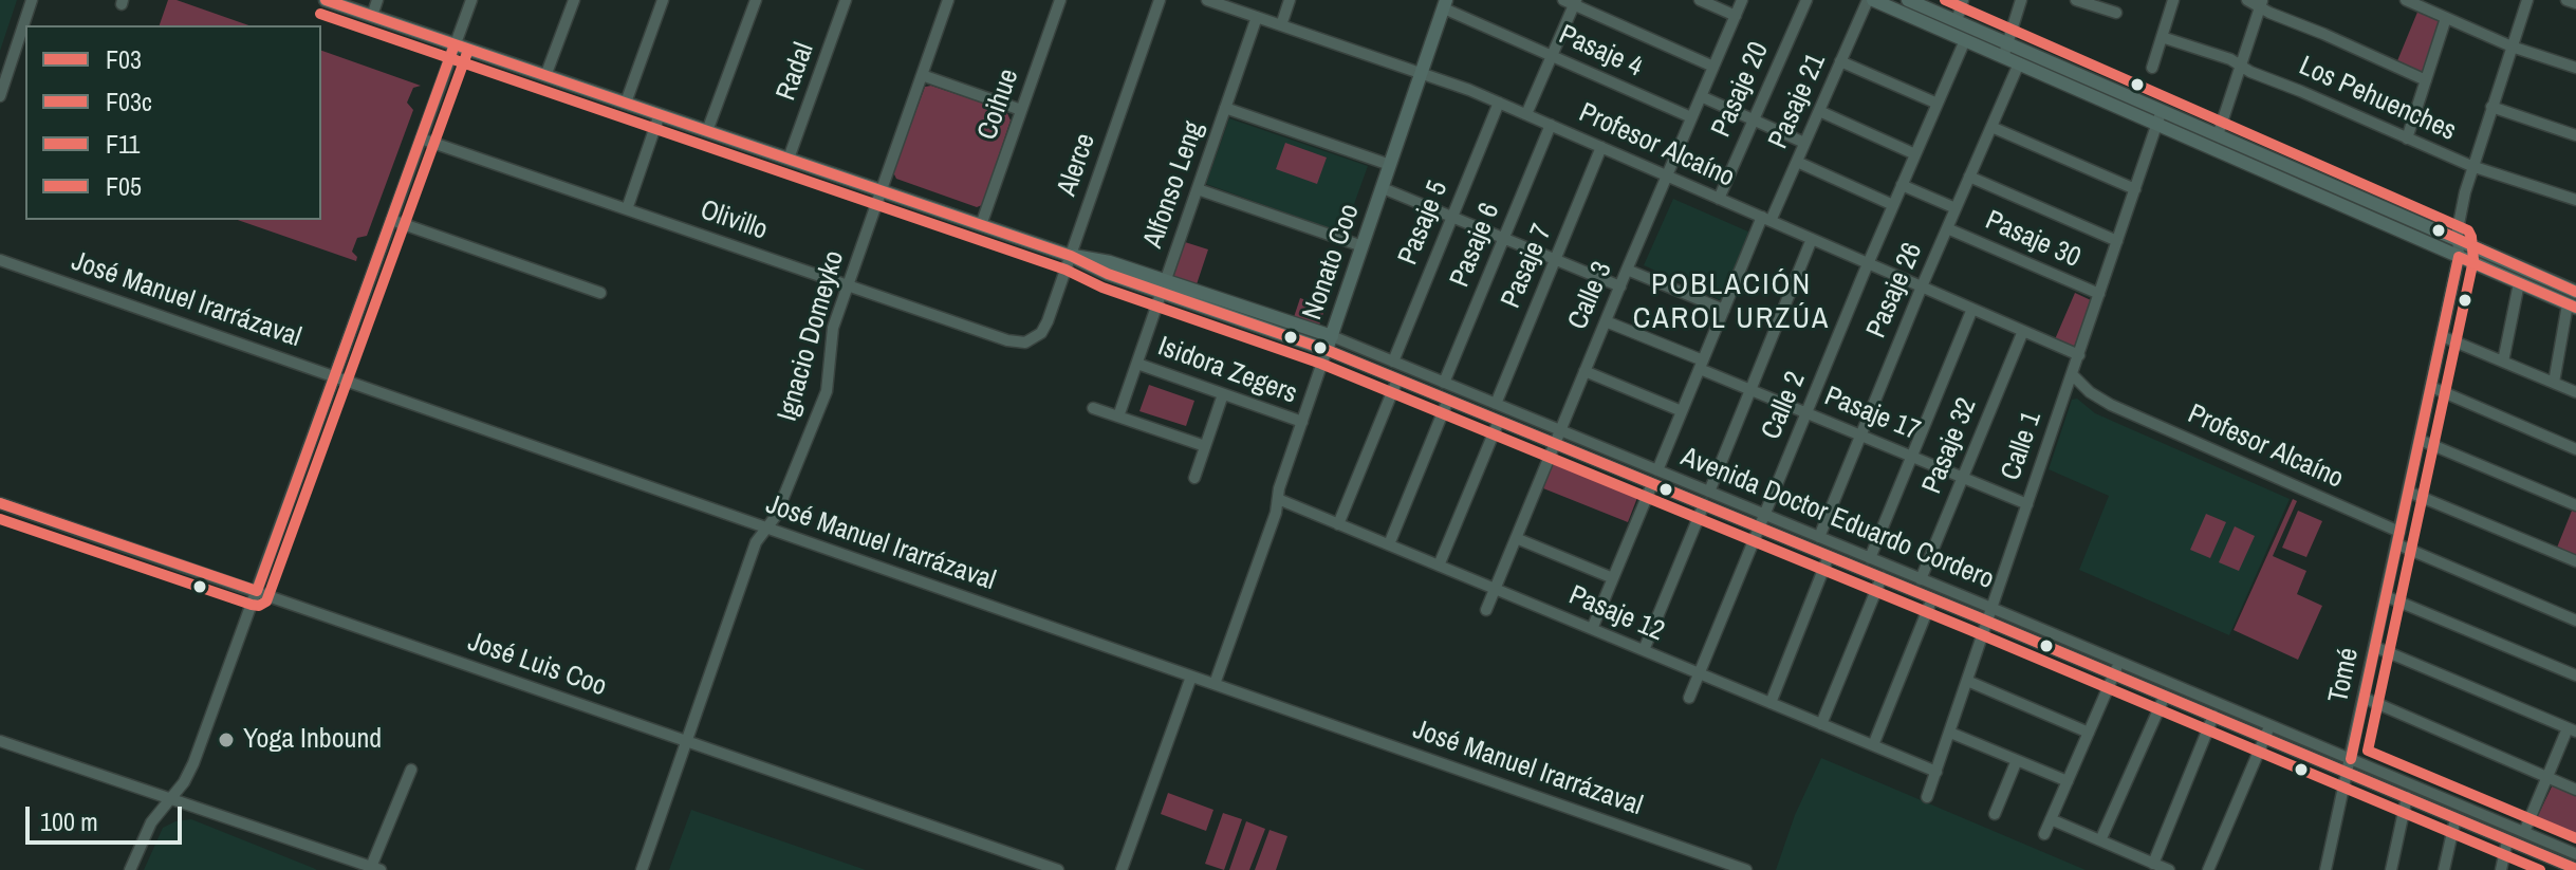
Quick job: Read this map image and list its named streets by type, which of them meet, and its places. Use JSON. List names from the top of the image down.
{
  "streets": {
    "main road": ["Nonato Coo", "Avenida Doctor Eduardo Cordero"],
    "street": [
      "Pasaje 4",
      "Radal",
      "Pasaje 20",
      "Los Pehuenches",
      "Pasaje 21",
      "Coihue",
      "Profesor Alcaíno",
      "Alerce",
      "Alfonso Leng",
      "Olivillo",
      "Pasaje 5",
      "Pasaje 30",
      "Pasaje 6",
      "Pasaje 7",
      "Pasaje 26",
      "Calle 3",
      "José Manuel Irarrázaval",
      "Ignacio Domeyko",
      "Isidora Zegers",
      "Calle 2",
      "Pasaje 17",
      "Pasaje 32",
      "Calle 1",
      "Pasaje 12",
      "José Luis Coo",
      "Tomé"
    ]
  },
  "crossings": [
    ["Pasaje 4", "Nonato Coo"],
    ["Pasaje 4", "Calle 3"],
    ["Radal", "Avenida Doctor Eduardo Cordero"],
    ["Pasaje 20", "Profesor Alcaíno"],
    ["Los Pehuenches", "Tomé"],
    ["Pasaje 21", "Profesor Alcaíno"],
    ["Pasaje 21", "Pasaje 17"],
    ["Pasaje 21", "Avenida Doctor Eduardo Cordero"],
    ["Coihue", "Avenida Doctor Eduardo Cordero"],
    ["Profesor Alcaíno", "Alfonso Leng"],
    ["Profesor Alcaíno", "Pasaje 5"],
    ["Profesor Alcaíno", "Pasaje 6"],
    ["Profesor Alcaíno", "Nonato Coo"],
    ["Profesor Alcaíno", "Pasaje 7"],
    ["Profesor Alcaíno", "Pasaje 26"],
    ["Profesor Alcaíno", "Calle 3"],
    ["Profesor Alcaíno", "Calle 2"],
    ["Profesor Alcaíno", "Pasaje 32"],
    ["Profesor Alcaíno", "Calle 1"],
    ["Profesor Alcaíno", "Tomé"],
    ["Alerce", "Olivillo"],
    ["Alerce", "Avenida Doctor Eduardo Cordero"],
    ["Alfonso Leng", "Isidora Zegers"],
    ["Alfonso Leng", "Avenida Doctor Eduardo Cordero"],
    ["Olivillo", "Ignacio Domeyko"],
    ["Pasaje 5", "Avenida Doctor Eduardo Cordero"],
    ["Pasaje 30", "Pasaje 26"],
    ["Pasaje 30", "Calle 1"],
    ["Pasaje 6", "Avenida Doctor Eduardo Cordero"],
    ["Nonato Coo", "José Manuel Irarrázaval"],
    ["Nonato Coo", "Isidora Zegers"],
    ["Nonato Coo", "Avenida Doctor Eduardo Cordero"],
    ["Nonato Coo", "Pasaje 12"],
    ["Pasaje 7", "Avenida Doctor Eduardo Cordero"],
    ["Pasaje 26", "Pasaje 17"],
    ["Pasaje 26", "Avenida Doctor Eduardo Cordero"],
    ["Calle 3", "Pasaje 17"],
    ["Calle 3", "Avenida Doctor Eduardo Cordero"],
    ["Calle 3", "Pasaje 12"],
    ["José Manuel Irarrázaval", "Ignacio Domeyko"],
    ["Ignacio Domeyko", "Avenida Doctor Eduardo Cordero"],
    ["Ignacio Domeyko", "José Luis Coo"],
    ["Calle 2", "Pasaje 17"],
    ["Calle 2", "Avenida Doctor Eduardo Cordero"],
    ["Calle 2", "Pasaje 12"],
    ["Pasaje 17", "Pasaje 32"],
    ["Pasaje 17", "Calle 1"],
    ["Pasaje 32", "Avenida Doctor Eduardo Cordero"],
    ["Calle 1", "Avenida Doctor Eduardo Cordero"],
    ["Calle 1", "Pasaje 12"],
    ["Avenida Doctor Eduardo Cordero", "Tomé"]
  ],
  "districts": ["POBLACIÓN CAROL URZÚA"],
  "places": ["Yoga Inbound"],
  "lines": [
    "transit line F03",
    "transit line F11",
    "transit line F03c",
    "transit line F05"
  ],
  "legend": [
    "F03",
    "F03c",
    "F11",
    "F05"
  ],
  "scale_bar": "100 m"
}
